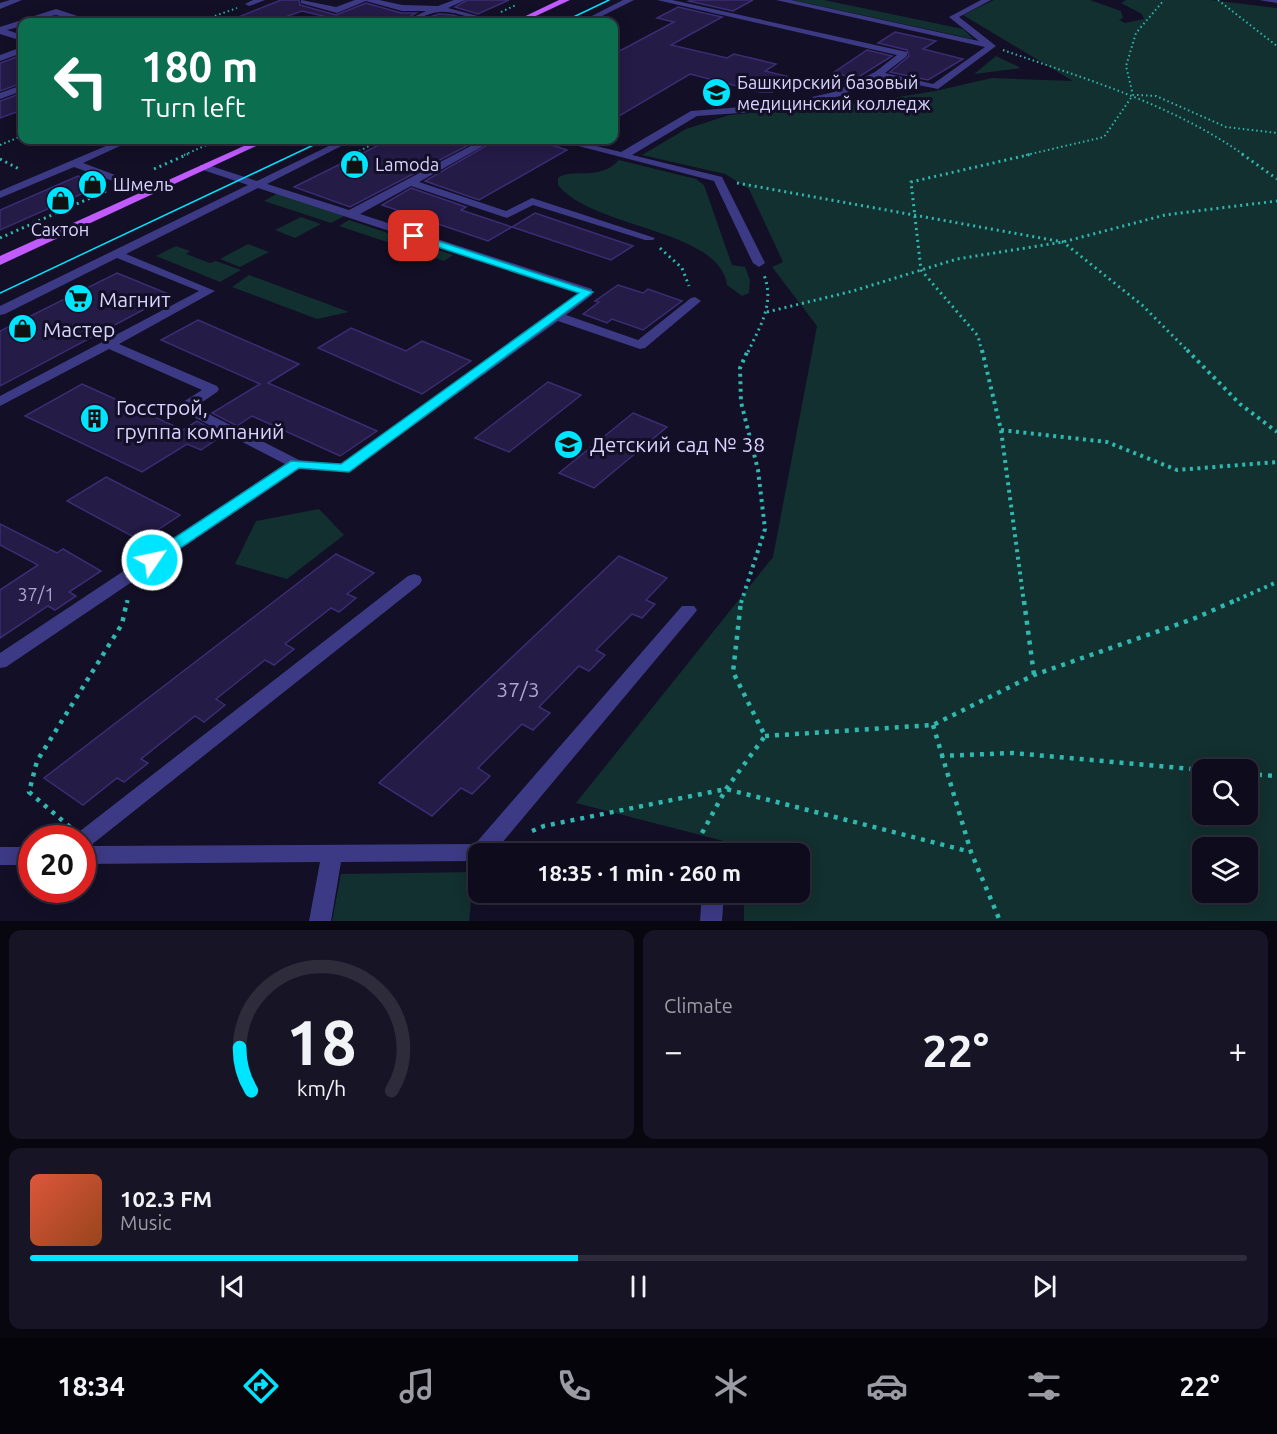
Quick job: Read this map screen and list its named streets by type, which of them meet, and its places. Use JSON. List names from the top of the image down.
{
  "places": {
    "school or university": ["Башкирский базовый медицинский колледж", "Детский сад № 38"],
    "shop": [
      "Lamoda",
      "Шмель",
      "Сактон",
      "Мастер"
    ],
    "supermarket": ["Магнит"],
    "building": ["Госстрой, группа компаний"]
  },
  "house_numbers": ["37/1", "37/3"],
  "page": {
    "turn": ["180 m", "Turn left"],
    "limit": "20",
    "trip": "18:35 · 1 min · 260 m",
    "tile": "Climate",
    "heat": ["−", "22°", "+"],
    "song": ["102.3 FM", "Music"],
    "tabs": ["18:34", "22°"],
    "gauge": ["18", "km/h"]
  }
}
